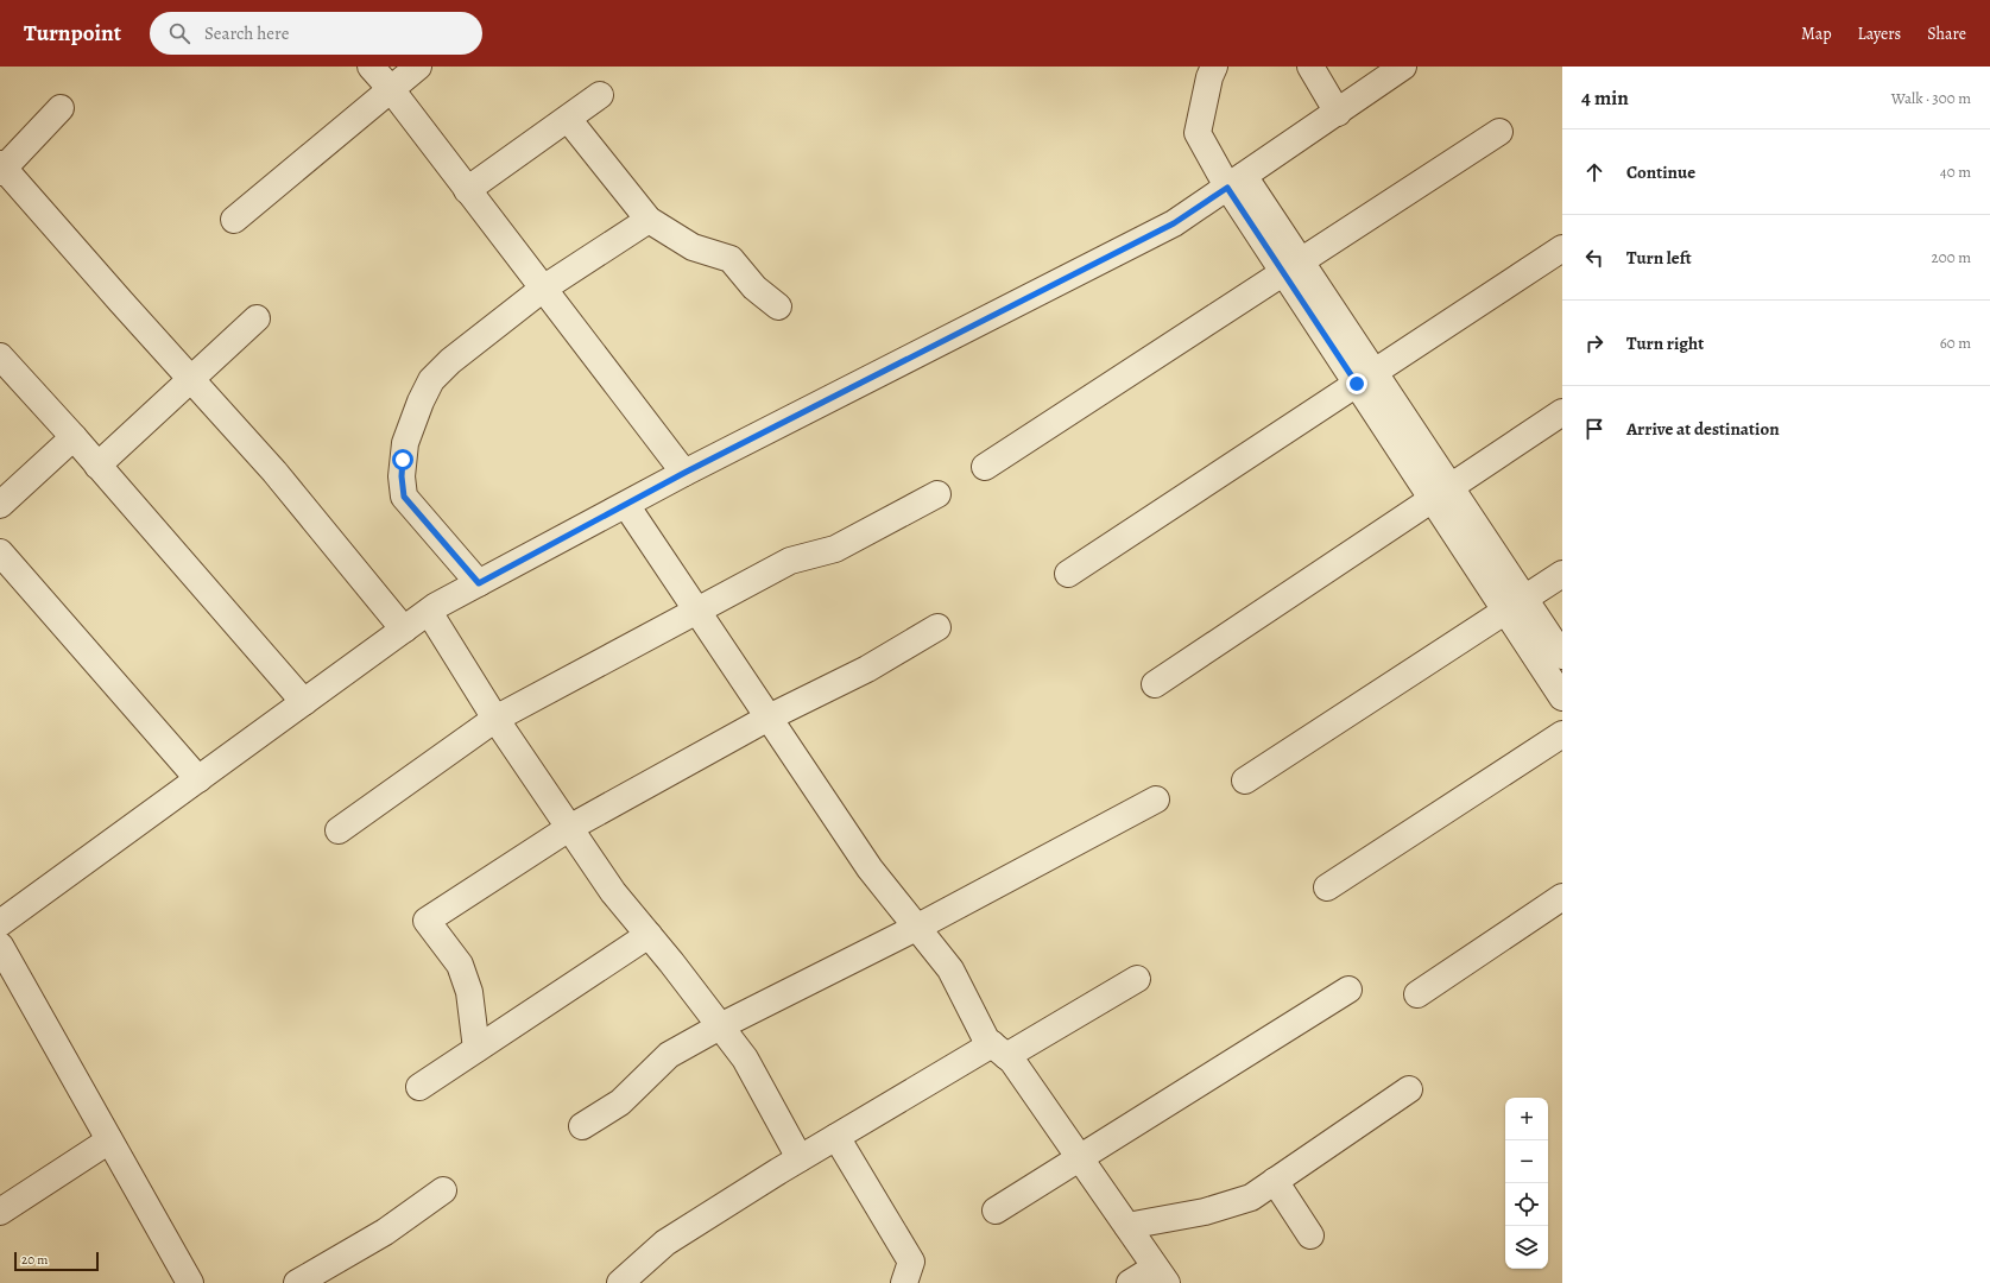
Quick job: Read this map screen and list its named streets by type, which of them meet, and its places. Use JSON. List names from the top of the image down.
{
  "scale_bar": "20 m",
  "page": {
    "header": "Turnpoint",
    "search": "Search here",
    "nav": ["Map", "Layers", "Share"],
    "heading": ["4 min", "Walk · 300 m"],
    "list": [
      ["Continue", "40 m"],
      ["Turn left", "200 m"],
      ["Turn right", "60 m"],
      "Arrive at destination"
    ],
    "map_buttons": ["+", "−"],
    "scale": "20 m"
  }
}
